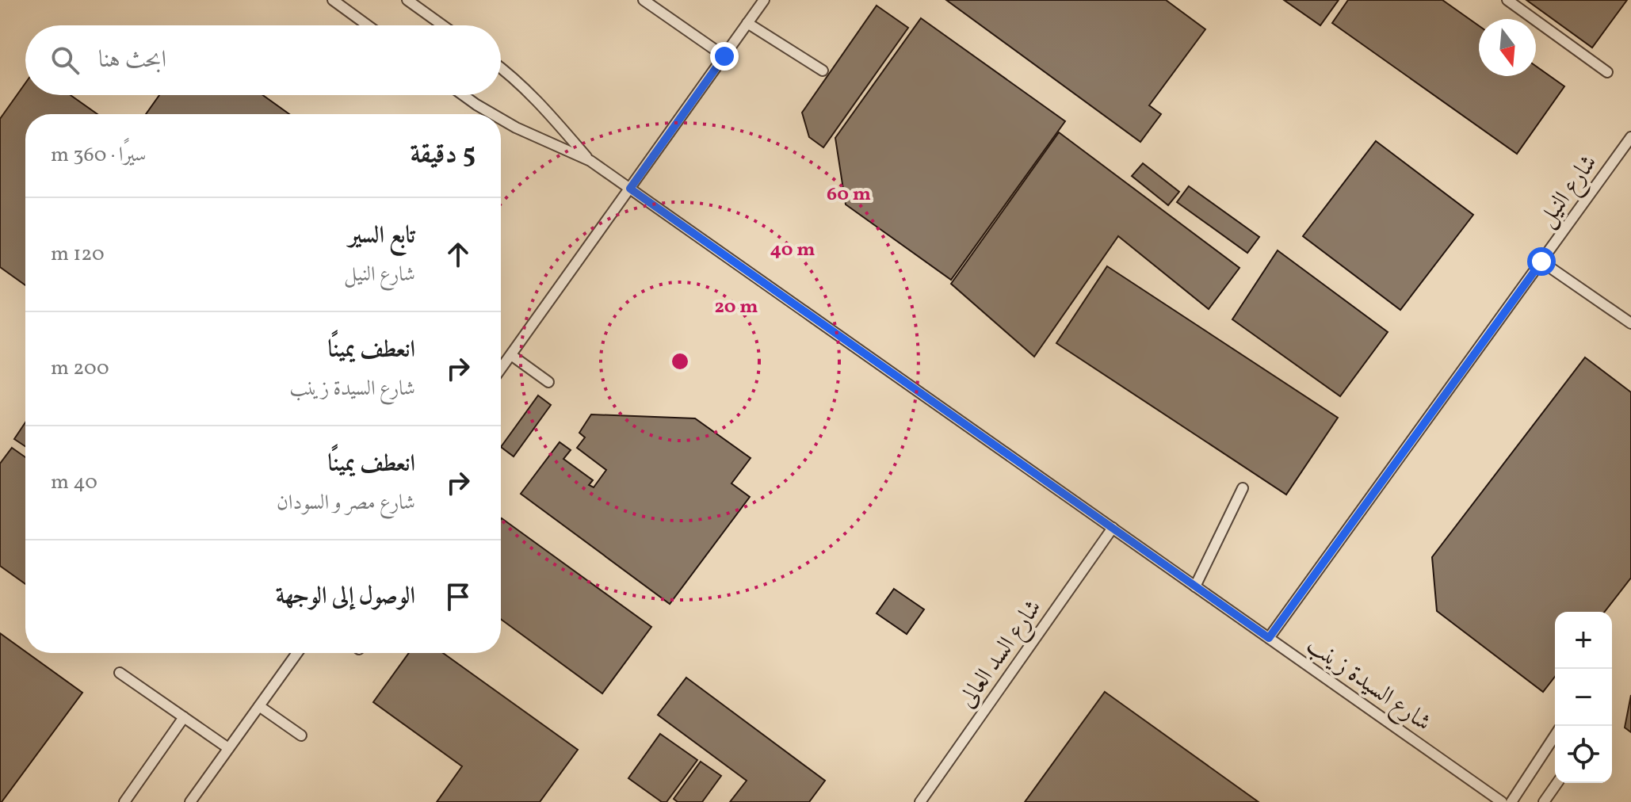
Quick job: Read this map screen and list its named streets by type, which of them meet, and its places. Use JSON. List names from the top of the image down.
{
  "streets": {
    "lane": ["شارع النيل", "شارع السد العالى", "شارع السيدة زينب"]
  },
  "crossings": [
    ["شارع النيل", "شارع السيدة زينب"],
    ["شارع السد العالى", "شارع السيدة زينب"]
  ],
  "north": "bottom",
  "page": {
    "search": "ابحث هنا",
    "heading": ["5 دقيقة", "سيرًا · 360 m"],
    "list": [
      ["تابع السير", "شارع النيل", "120 m"],
      ["انعطف يمينًا", "شارع السيدة زينب", "200 m"],
      ["انعطف يمينًا", "شارع مصر و السودان", "40 m"],
      "الوصول إلى الوجهة"
    ],
    "map_buttons": ["+", "−"]
  },
  "rings": ["60 m", "40 m", "20 m"]
}
